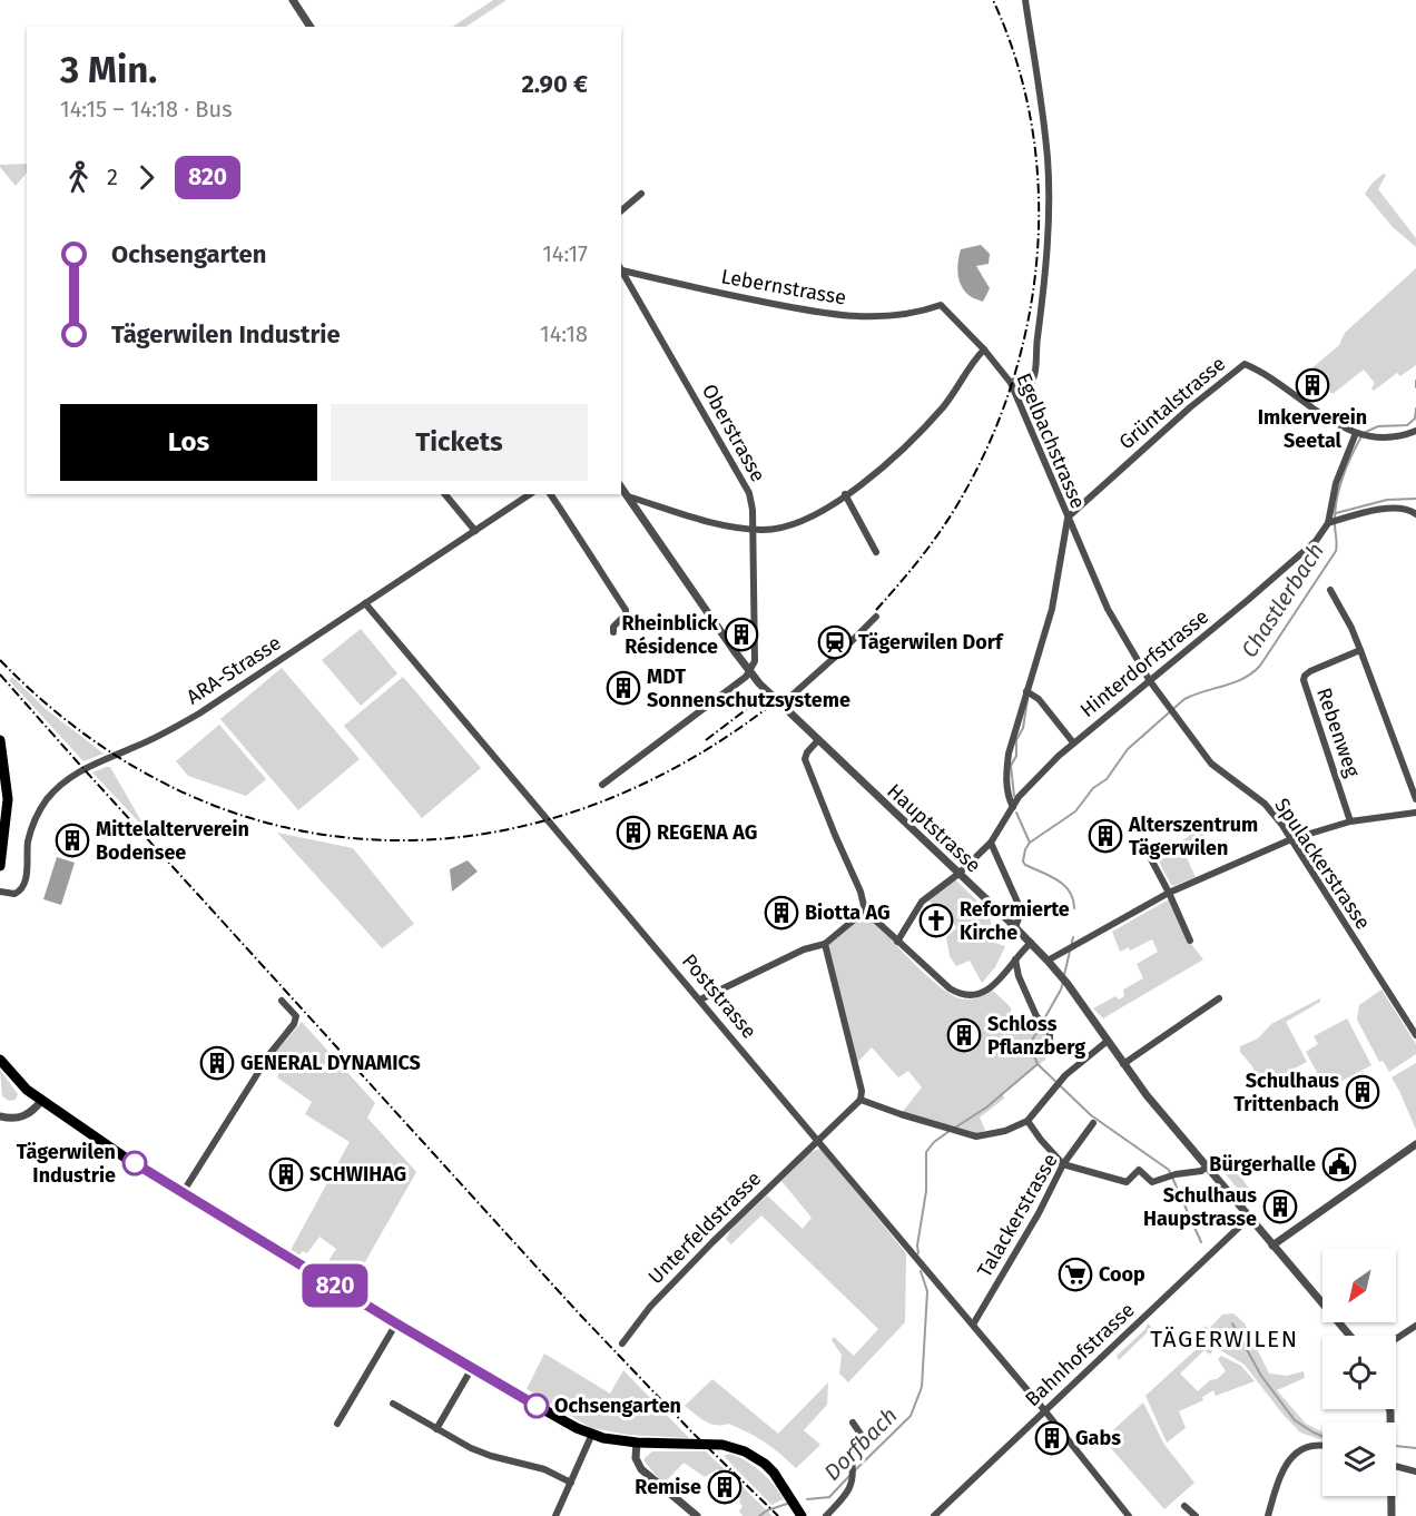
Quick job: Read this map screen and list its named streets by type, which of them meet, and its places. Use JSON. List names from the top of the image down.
{
  "streets": {
    "street": [
      "Lebernstrasse",
      "Grüntalstrasse",
      "Oberstrasse",
      "Egelbachstrasse",
      "Hinterdorfstrasse",
      "ARA-Strasse",
      "Rebenweg",
      "Hauptstrasse",
      "Spulackerstrasse",
      "Poststrasse",
      "Talackerstrasse",
      "Unterfeldstrasse",
      "Bahnhofstrasse"
    ]
  },
  "crossings": [
    ["Lebernstrasse", "Oberstrasse"],
    ["Lebernstrasse", "Egelbachstrasse"],
    ["Grüntalstrasse", "Egelbachstrasse"],
    ["Grüntalstrasse", "Hinterdorfstrasse"],
    ["Grüntalstrasse", "Spulackerstrasse"],
    ["Oberstrasse", "Hauptstrasse"],
    ["Egelbachstrasse", "Hinterdorfstrasse"],
    ["Egelbachstrasse", "Spulackerstrasse"],
    ["Hinterdorfstrasse", "Hauptstrasse"],
    ["Hinterdorfstrasse", "Spulackerstrasse"],
    ["ARA-Strasse", "Poststrasse"],
    ["Hauptstrasse", "Bahnhofstrasse"],
    ["Poststrasse", "Talackerstrasse"],
    ["Poststrasse", "Unterfeldstrasse"],
    ["Poststrasse", "Bahnhofstrasse"]
  ],
  "districts": ["TÄGERWILEN"],
  "water": ["Chastlerbach", "Dorfbach"],
  "places": {
    "building": [
      "Imkerverein Seetal",
      "Rheinblick Résidence",
      "MDT Sonnenschutzsysteme",
      "REGENA AG",
      "Alterszentrum Tägerwilen",
      "Mittelalterverein Bodensee",
      "Biotta AG",
      "Schloss Pflanzberg",
      "GENERAL DYNAMICS",
      "Schulhaus Trittenbach",
      "SCHWIHAG",
      "Schulhaus Haupstrasse",
      "Gabs",
      "Remise"
    ],
    "station": ["Tägerwilen Dorf"],
    "church": ["Reformierte Kirche"],
    "other": ["Tägerwilen Industrie", "Ochsengarten"],
    "public building": ["Bürgerhalle"],
    "supermarket": ["Coop"]
  },
  "lines": ["bus line 820"],
  "north": "bottom left",
  "page": {
    "on_map": "820",
    "heading": ["3 Min.", "14:15 – 14:18 · Bus", "2.90 €"],
    "legs": ["2", "820"],
    "list": [
      {
        "name": "Ochsengarten",
        "value": "14:17"
      },
      {
        "name": "Tägerwilen Industrie",
        "value": "14:18"
      }
    ],
    "buttons": ["Los", "Tickets"]
  }
}
